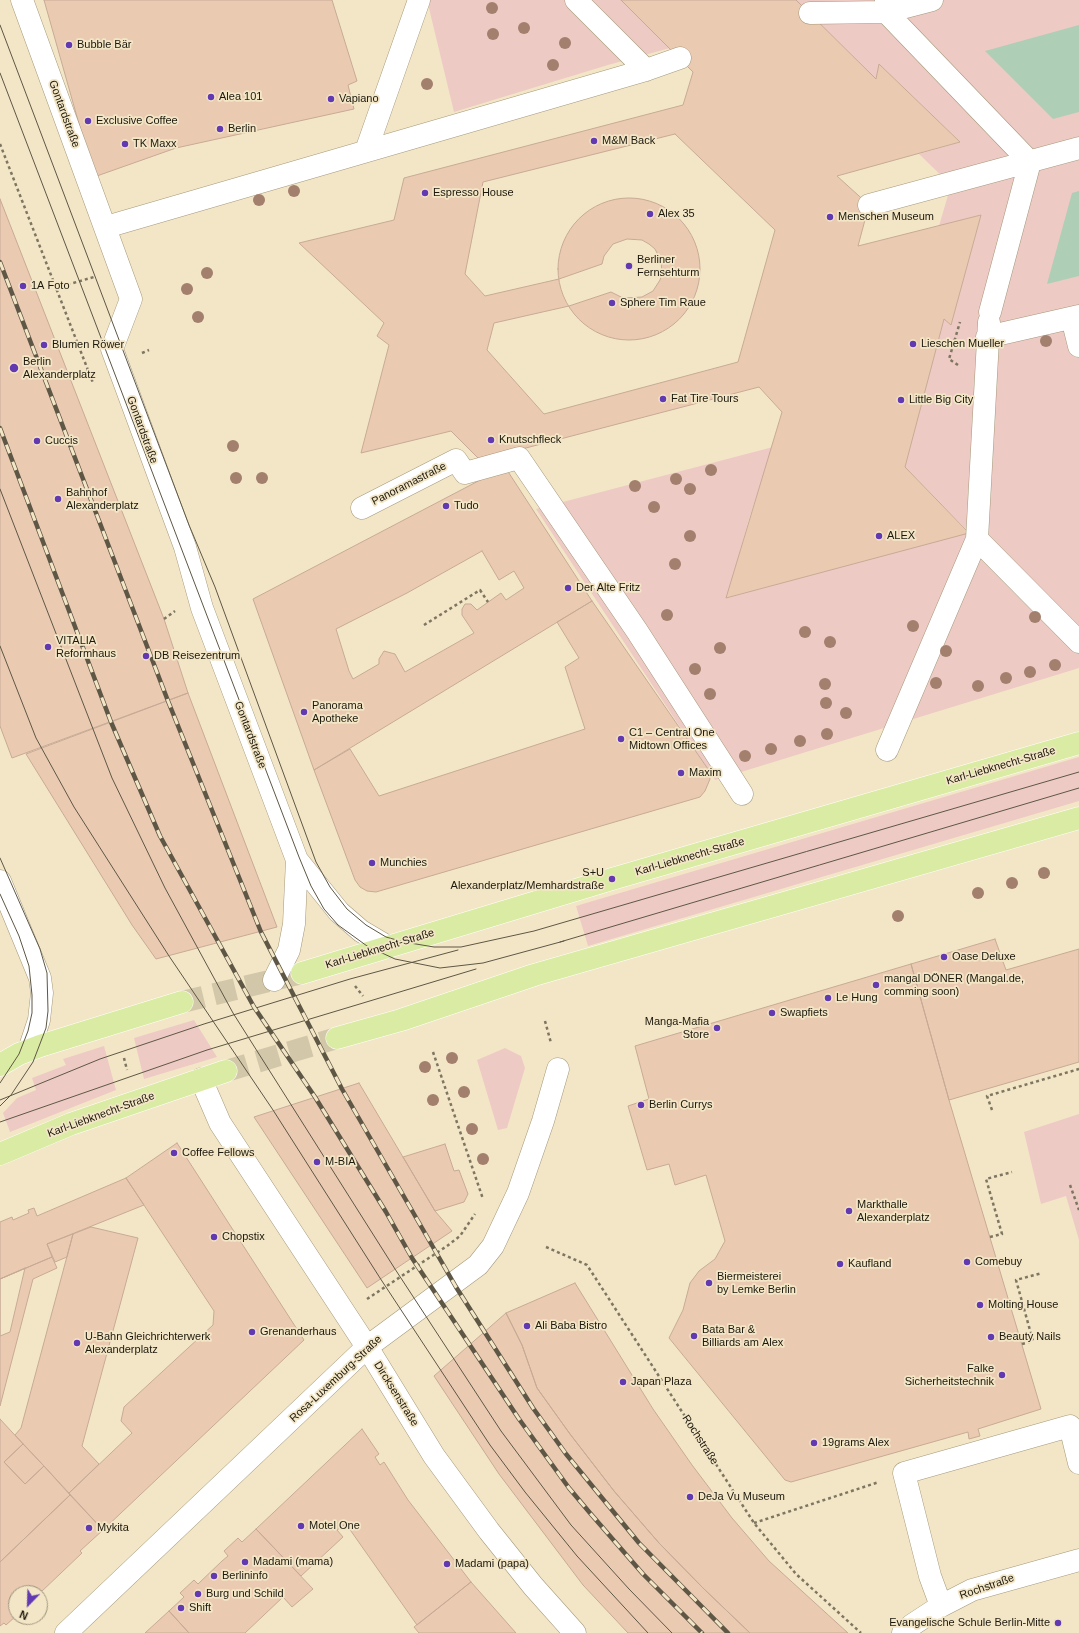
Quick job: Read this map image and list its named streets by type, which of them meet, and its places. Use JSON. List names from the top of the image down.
{
  "streets": {
    "main road": ["Karl-Liebknecht-Straße"],
    "street": [
      "Gontardstraße",
      "Panoramastraße",
      "Rosa-Luxemburg-Straße",
      "Dircksenstraße",
      "Rochstraße"
    ]
  },
  "crossings": [
    ["Gontardstraße", "Karl-Liebknecht-Straße"],
    ["Karl-Liebknecht-Straße", "Dircksenstraße"],
    ["Rosa-Luxemburg-Straße", "Dircksenstraße"]
  ],
  "places": [
    "Bubble Bär",
    "Alea 101",
    "Vapiano",
    "Exclusive Coffee",
    "Berlin",
    "M&M Back",
    "TK Maxx",
    "Espresso House",
    "Alex 35",
    "Menschen Museum",
    "Berliner Fernsehturm",
    "1A Foto",
    "Sphere Tim Raue",
    "Lieschen Mueller",
    "Blumen Röwer",
    "Berlin Alexanderplatz",
    "Fat Tire Tours",
    "Little Big City",
    "Knutschfleck",
    "Cuccis",
    "Bahnhof Alexanderplatz",
    "Tudo",
    "ALEX",
    "Der Alte Fritz",
    "VITALIA Reformhaus",
    "DB Reisezentrum",
    "Panorama Apotheke",
    "C1 – Central One Midtown Offices",
    "Maxim",
    "Munchies",
    "S+U Alexanderplatz/Memhardstraße",
    "Oase Deluxe",
    "mangal DÖNER (Mangal.de, comming soon)",
    "Le Hung",
    "Swapfiets",
    "Manga-Mafia Store",
    "Berlin Currys",
    "Coffee Fellows",
    "M-BIA",
    "Markthalle Alexanderplatz",
    "Chopstix",
    "Comebuy",
    "Kaufland",
    "Biermeisterei by Lemke Berlin",
    "Molting House",
    "Ali Baba Bistro",
    "Grenanderhaus",
    "Bata Bar & Billiards am Alex",
    "Beauty Nails",
    "U-Bahn Gleichrichterwerk Alexanderplatz",
    "Falke Sicherheitstechnik",
    "Japan Plaza",
    "19grams Alex",
    "DeJa Vu Museum",
    "Motel One",
    "Mykita",
    "Madami (mama)",
    "Madami (papa)",
    "Berlininfo",
    "Burg und Schild",
    "Shift",
    "Evangelische Schule Berlin-Mitte"
  ],
  "north": "bottom left"
}
